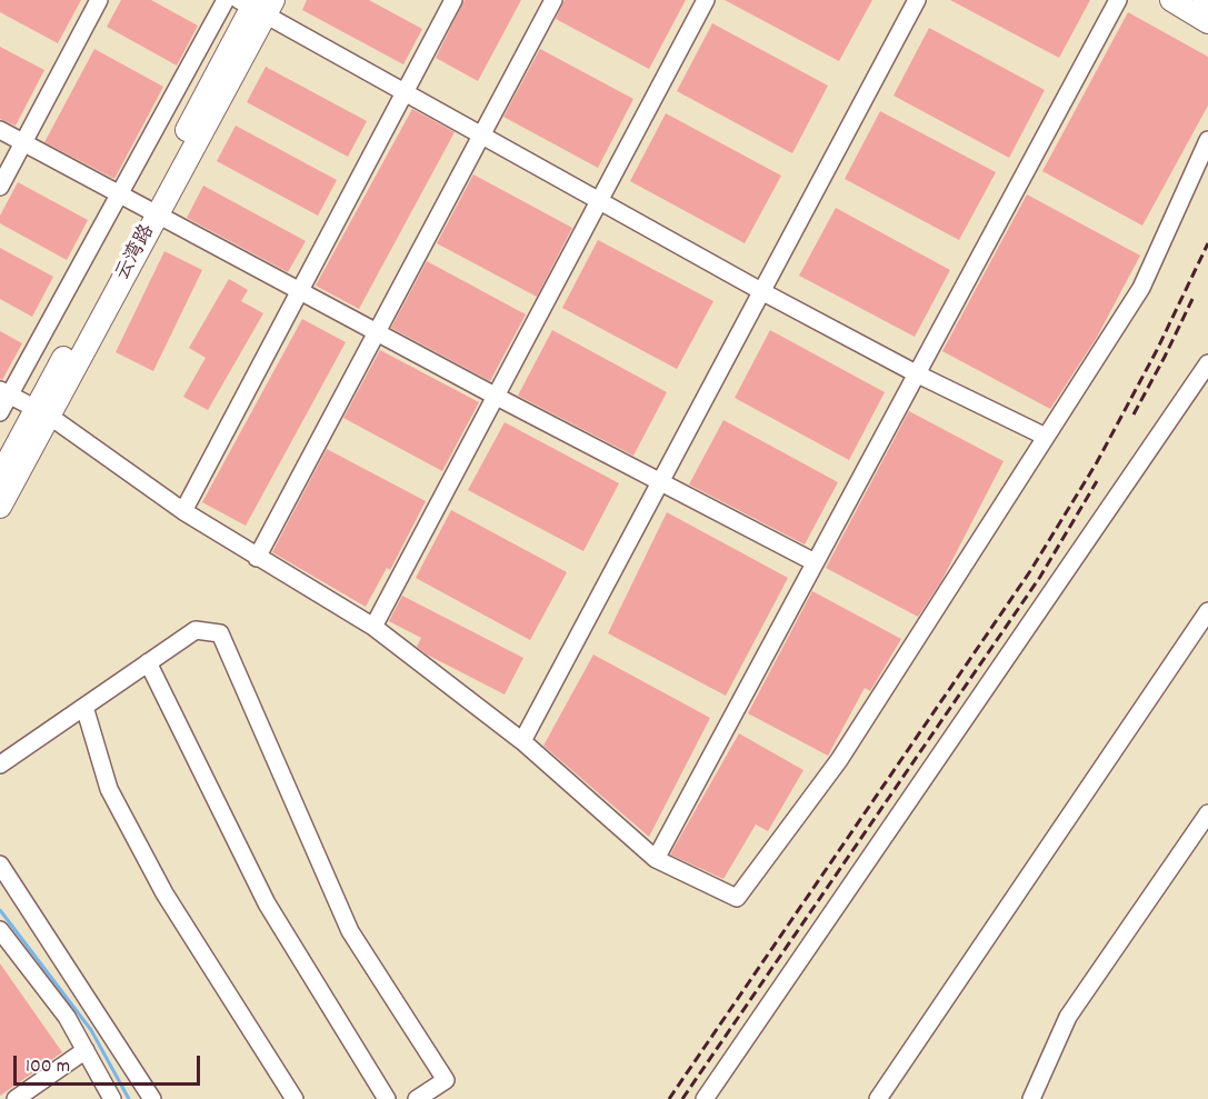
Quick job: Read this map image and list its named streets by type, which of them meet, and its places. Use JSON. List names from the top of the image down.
{
  "streets": {
    "main road": ["云湾路"]
  },
  "scale_bar": "100 m"
}
